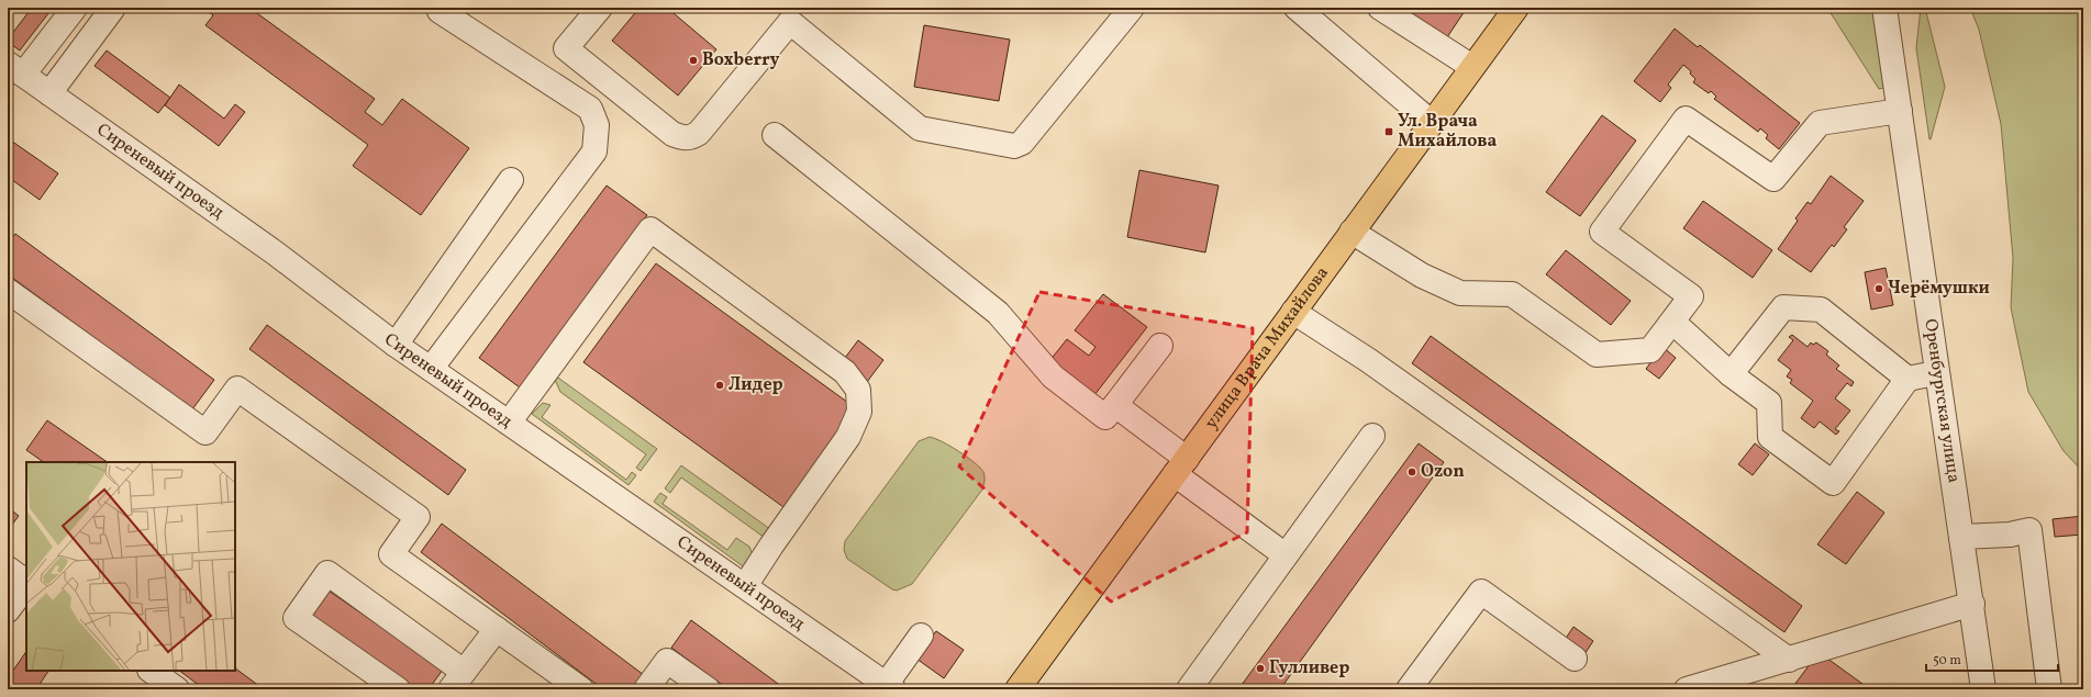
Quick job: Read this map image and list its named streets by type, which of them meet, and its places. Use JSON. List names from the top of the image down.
{
  "streets": {
    "main road": ["улица Врача Михайлова"],
    "street": ["Сиреневый проезд", "Оренбургская улица"]
  },
  "places": {
    "other": [
      "Boxberry",
      "Черёмушки",
      "Лидер",
      "Ozon",
      "Гулливер"
    ],
    "transit": ["Ул. Врача Михайлова"]
  },
  "scale_bar": "50 m"
}
